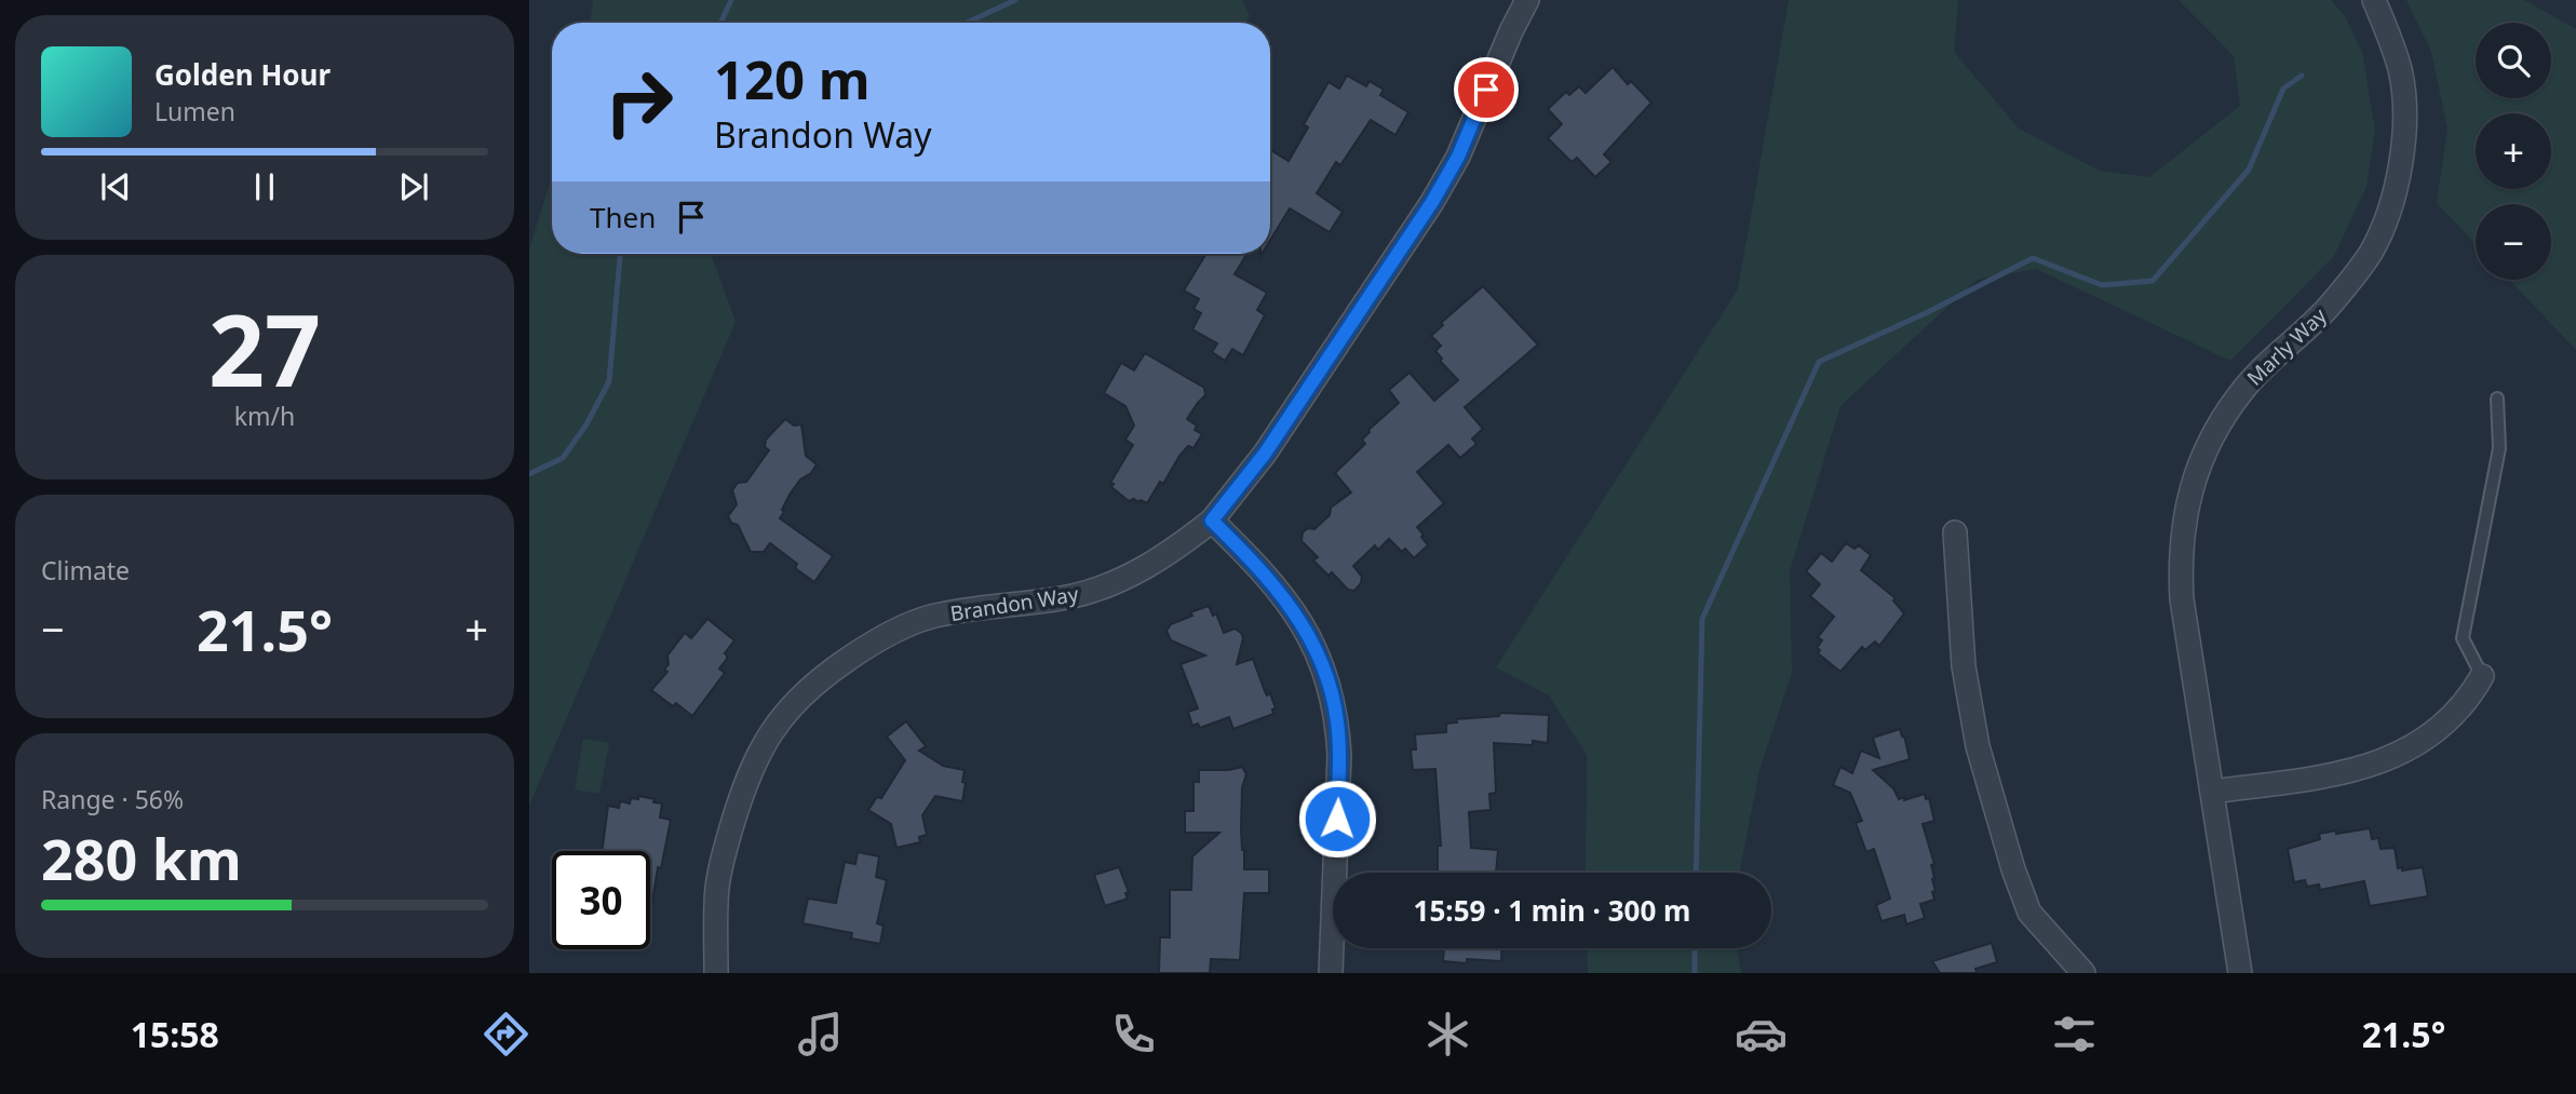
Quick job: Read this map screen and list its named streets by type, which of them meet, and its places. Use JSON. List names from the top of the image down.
{
  "streets": {
    "street": ["Marly Way", "Brandon Way"]
  },
  "page": {
    "map_buttons": ["+", "−"],
    "turn": ["120 m", "Brandon Way"],
    "song": ["Golden Hour", "Lumen"],
    "then": "Then",
    "tile": [
      ["27", "km/h"],
      "Climate",
      ["Range · 56%", "280 km"]
    ],
    "heat": ["−", "21.5°", "+"],
    "limit": "30",
    "trip": "15:59 · 1 min · 300 m",
    "tabs": ["15:58", "21.5°"]
  }
}
